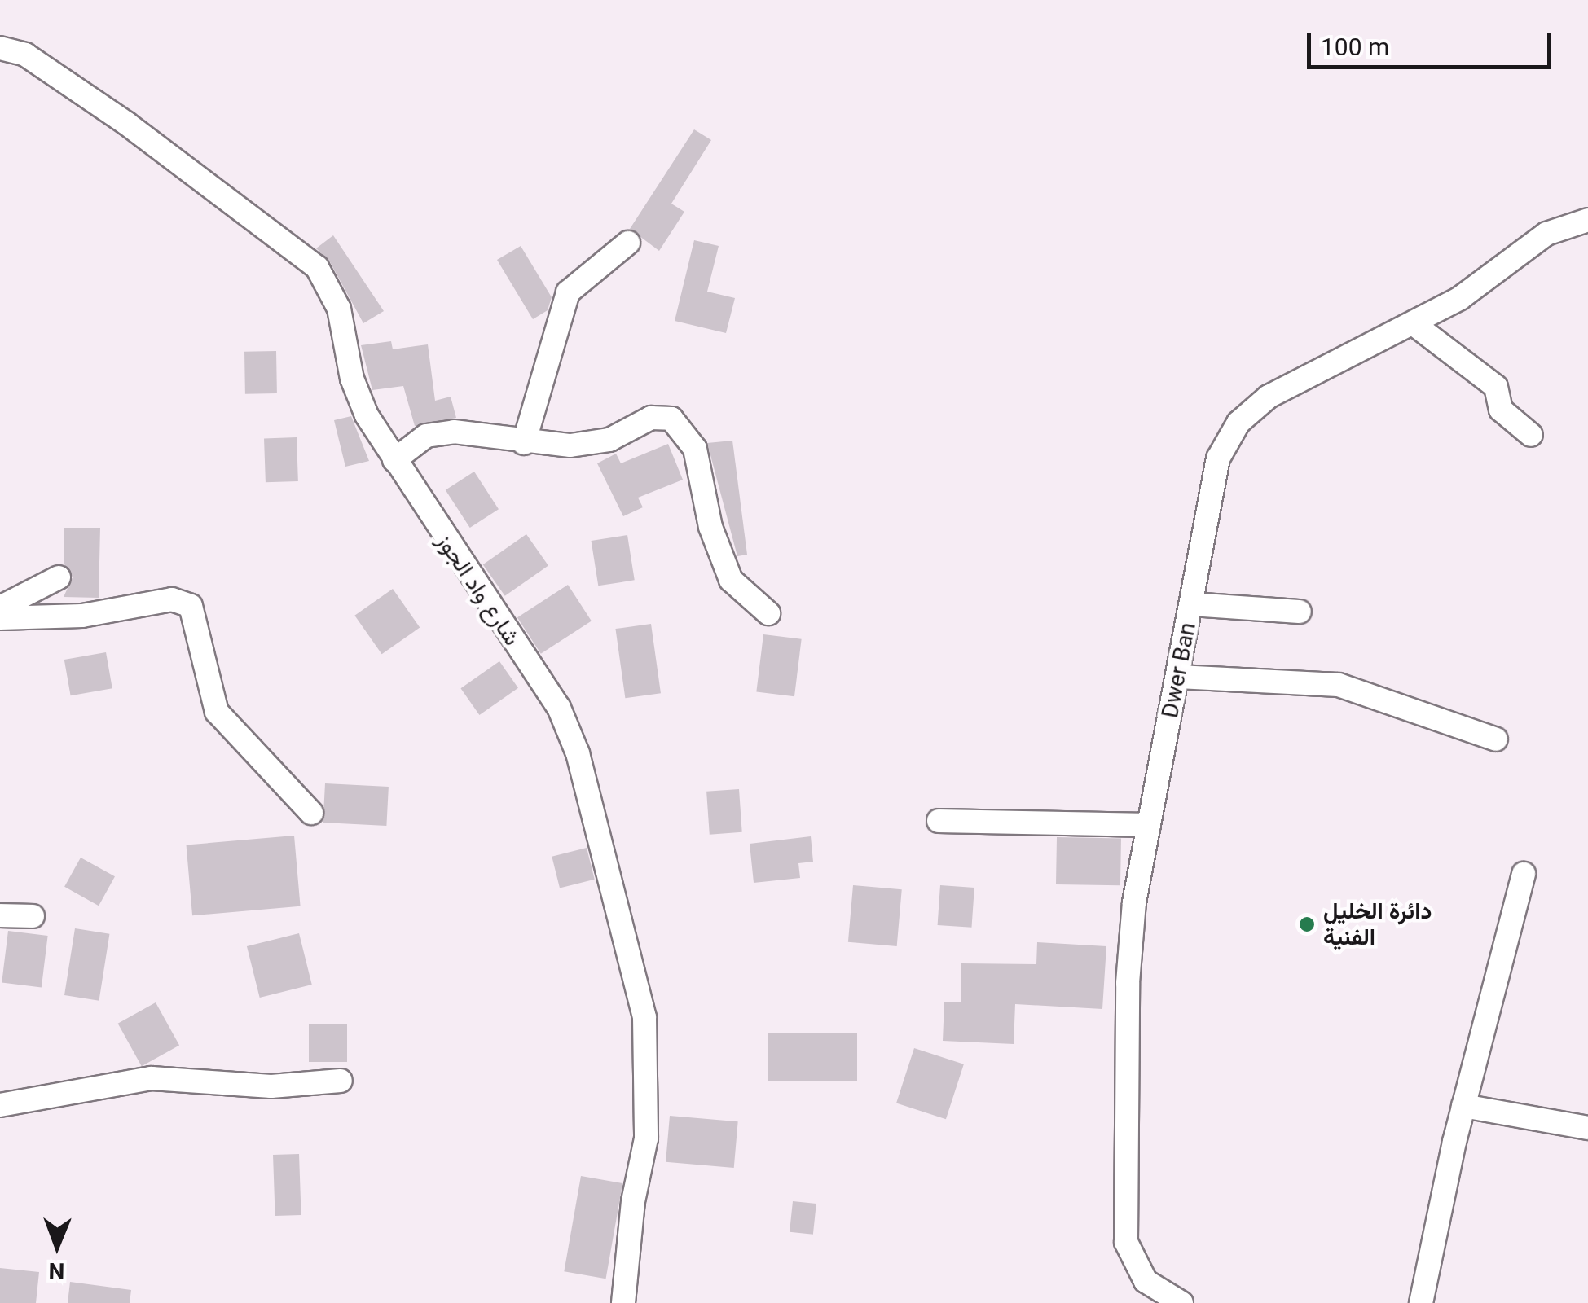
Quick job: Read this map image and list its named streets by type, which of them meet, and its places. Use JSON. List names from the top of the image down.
{
  "streets": {
    "street": ["شارع واد الجوز", "Dwer Ban"]
  },
  "places": ["دائرة الخليل الفنية"],
  "scale_bar": "100 m",
  "north": "bottom"
}
